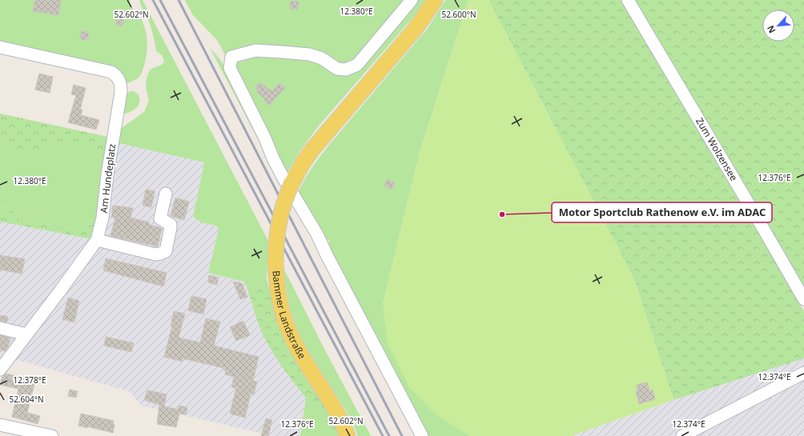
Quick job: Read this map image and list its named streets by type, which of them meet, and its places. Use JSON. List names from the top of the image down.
{
  "streets": {
    "main road": ["Bammer Landstraße"],
    "street": ["Zum Wolzensee", "Am Hundeplatz"]
  },
  "places": ["Motor Sportclub Rathenow e.V. im ADAC"],
  "north": "bottom left",
  "coordinates": [
    "12.380°E",
    "52.602°N",
    "52.600°N",
    "12.376°E",
    "12.374°E",
    "12.378°E",
    "52.604°N"
  ]
}
